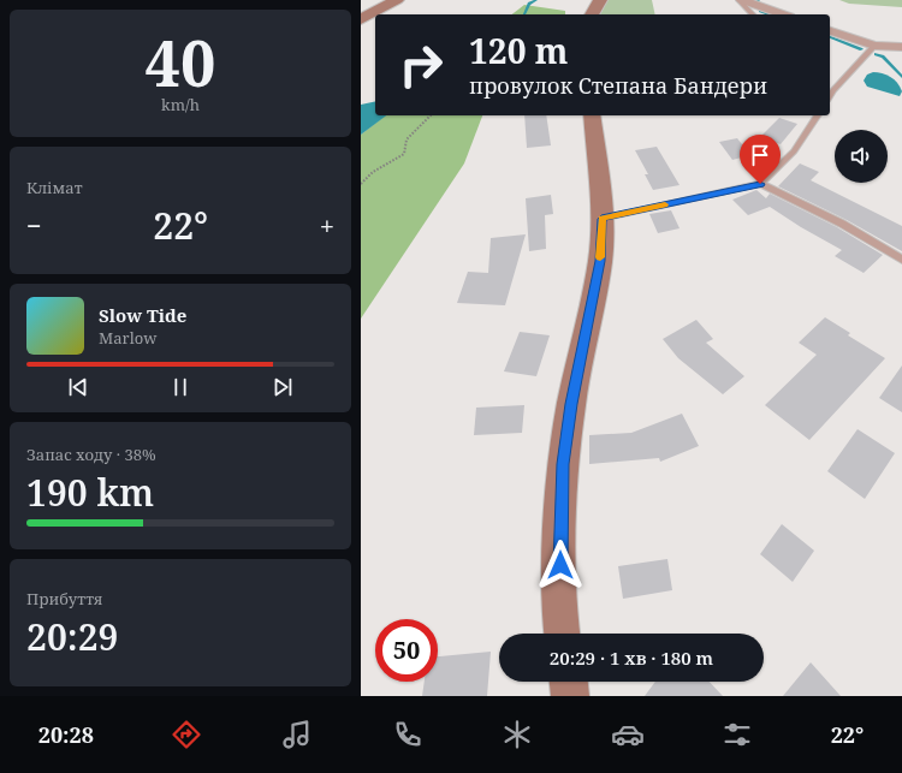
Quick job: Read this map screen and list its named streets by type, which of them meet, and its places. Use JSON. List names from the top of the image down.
{
  "page": {
    "tile": [
      ["40", "km/h"],
      "Клімат",
      ["Запас ходу · 38%", "190 km"],
      ["Прибуття", "20:29"]
    ],
    "turn": ["120 m", "провулок Степана Бандери"],
    "heat": ["−", "22°", "+"],
    "song": ["Slow Tide", "Marlow"],
    "limit": "50",
    "trip": "20:29 · 1 хв · 180 m",
    "tabs": ["20:28", "22°"]
  }
}
